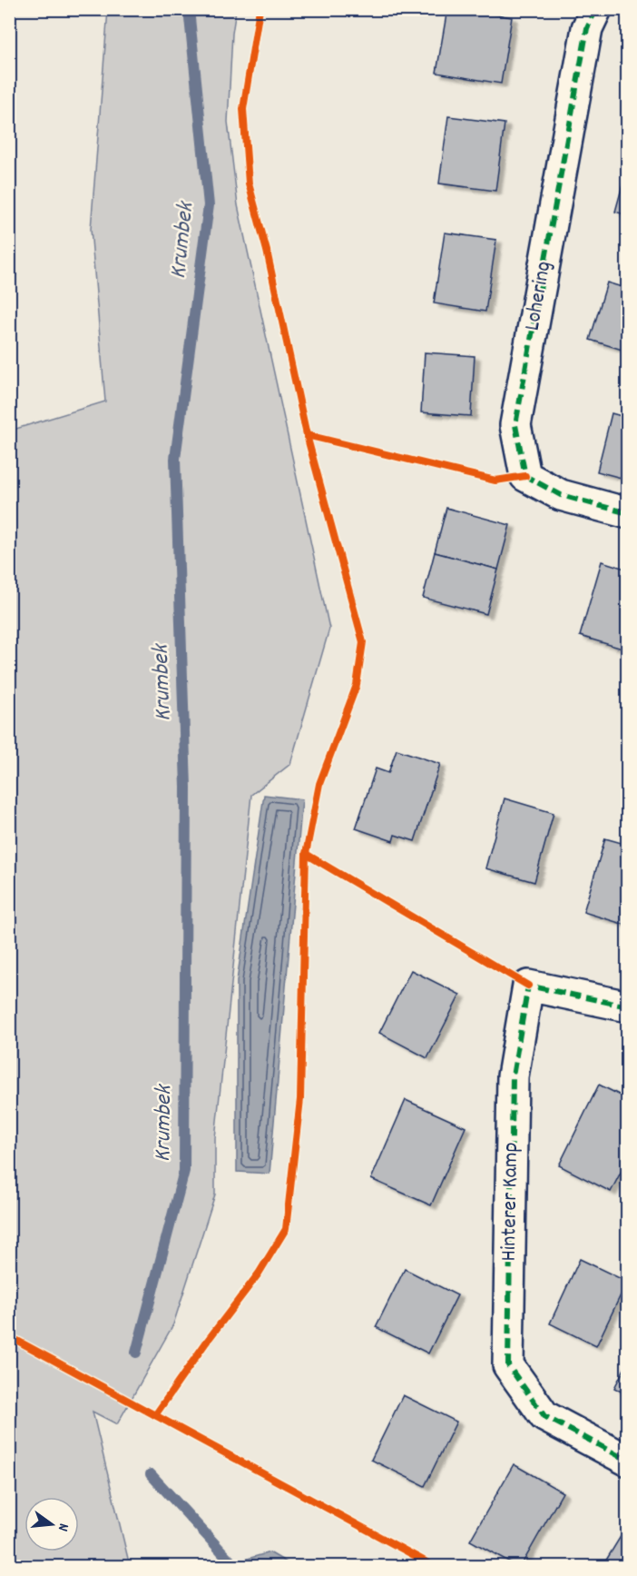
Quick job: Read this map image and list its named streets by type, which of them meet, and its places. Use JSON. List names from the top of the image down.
{
  "streets": {
    "street": ["Lohering", "Hinterer Kamp"]
  },
  "water": ["Krumbek"],
  "north": "right"
}
